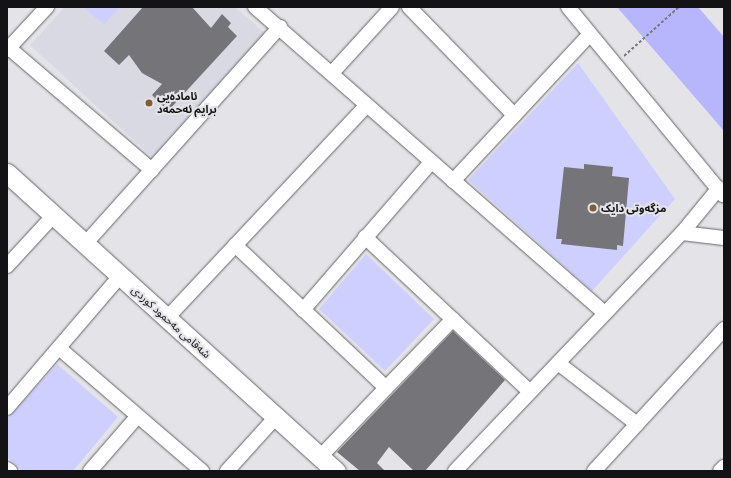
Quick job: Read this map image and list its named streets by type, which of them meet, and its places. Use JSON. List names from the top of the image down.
{
  "streets": {
    "street": ["شەقامی مەحمود کوردی"]
  },
  "places": ["ئامادەیی برایم ئەحمەد", "مزگەوتی دایک"]
}
